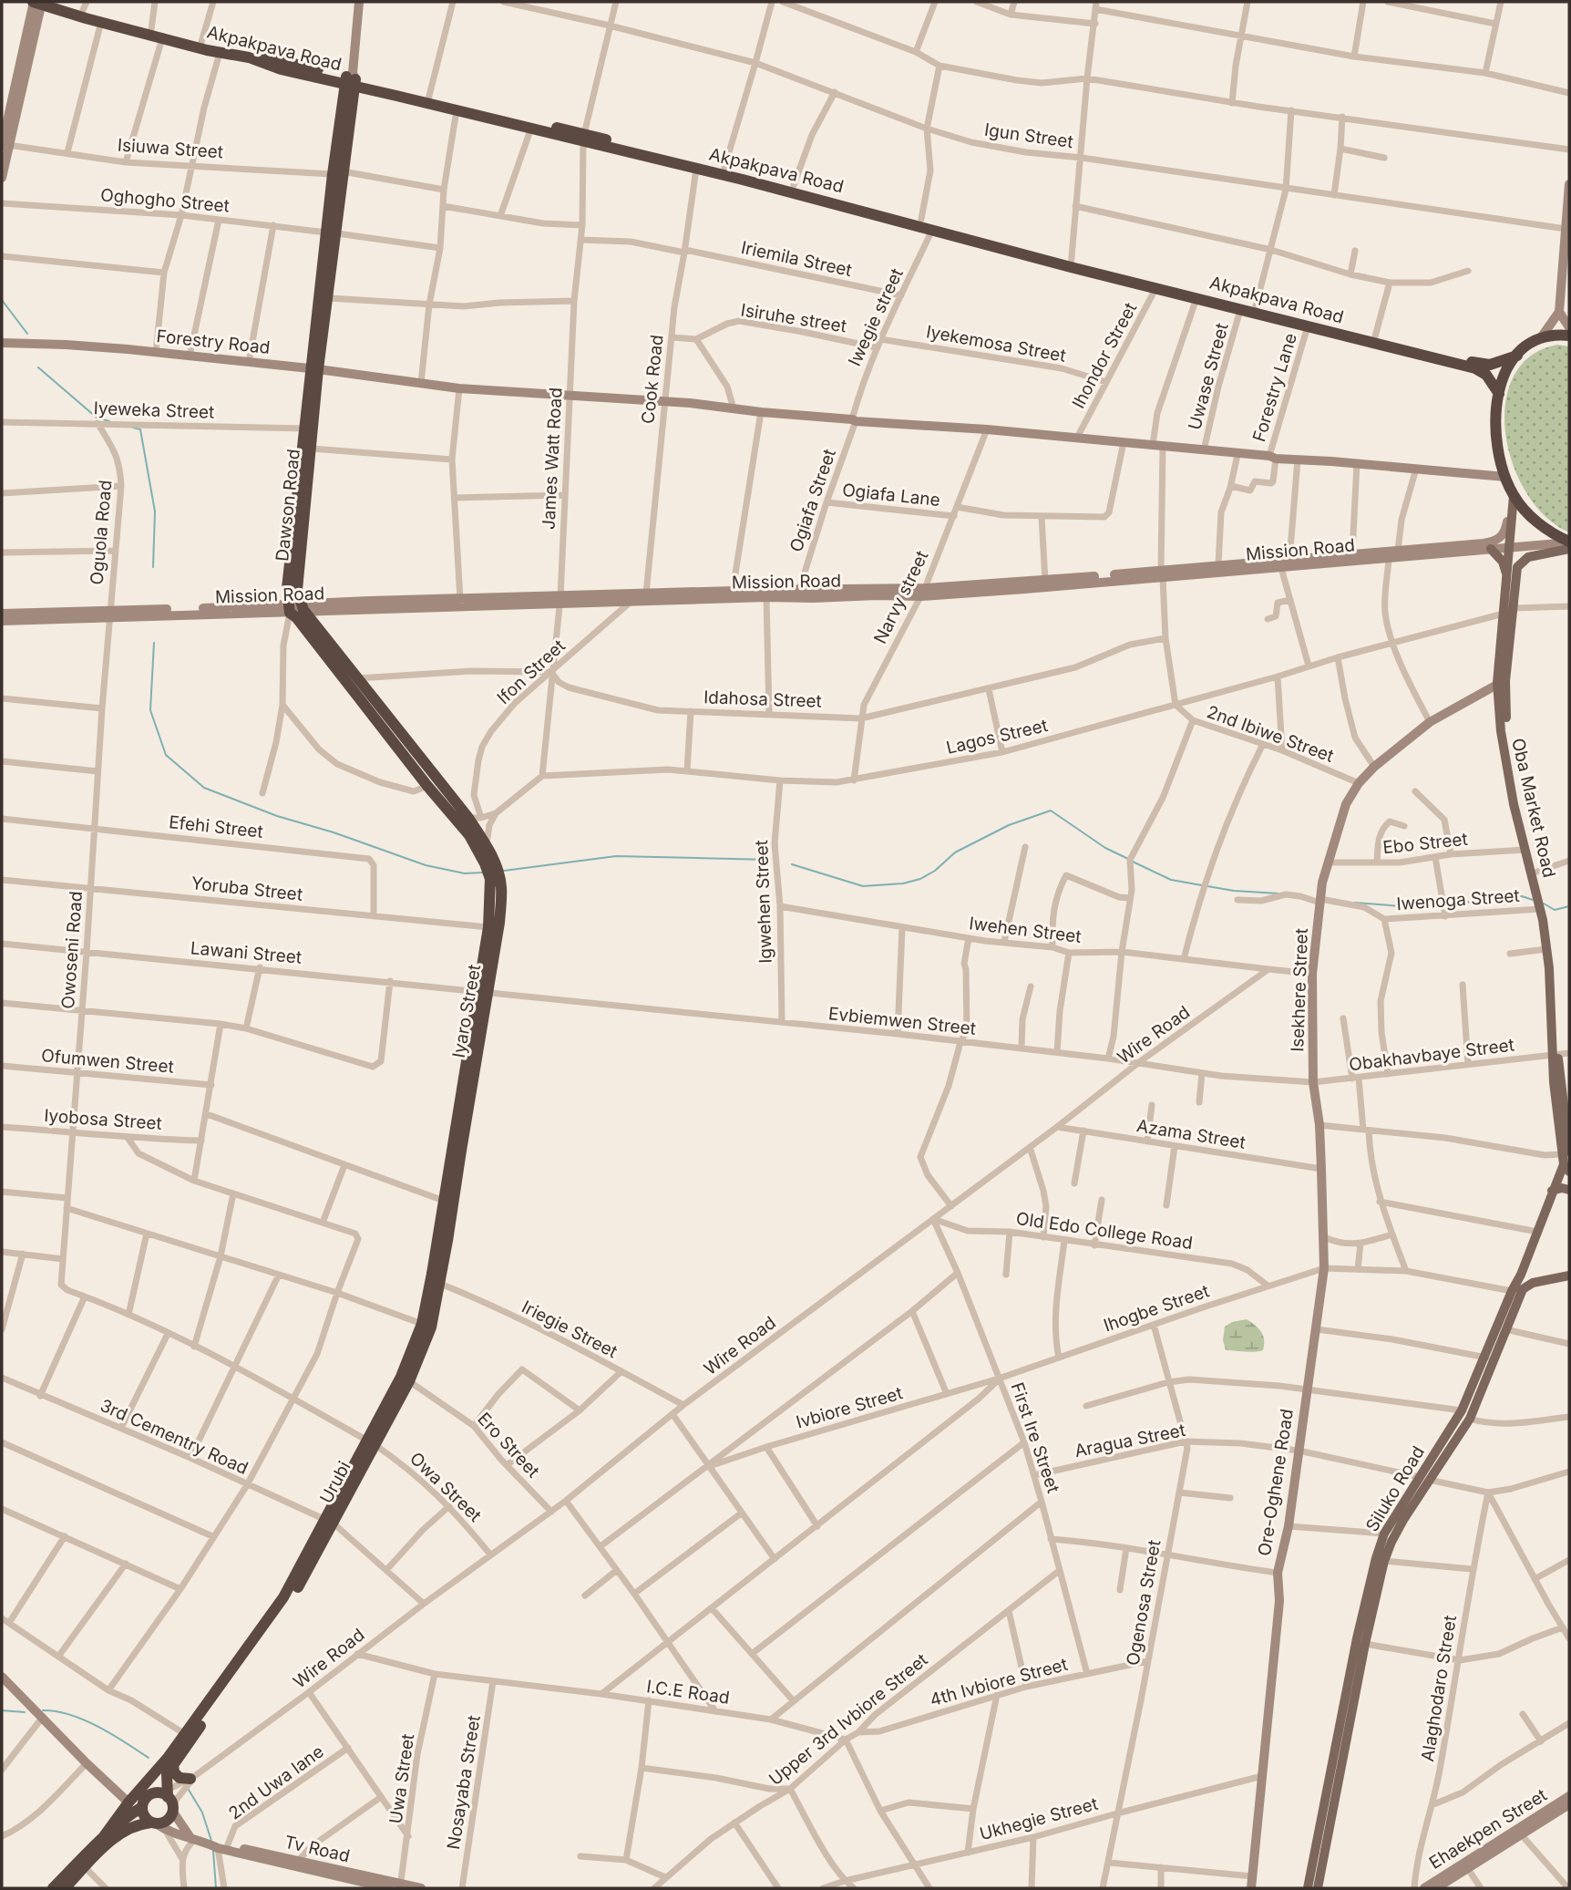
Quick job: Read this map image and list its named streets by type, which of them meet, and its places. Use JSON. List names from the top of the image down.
{
  "streets": {
    "highway": [
      "Akpakpava Road",
      "Dawson Road",
      "Iyaro Street",
      "Urubi"
    ],
    "main road": ["Oba Market Road", "Siluko Road"],
    "street": [
      "Igun Street",
      "Isiuwa Street",
      "Oghogho Street",
      "Iriemila Street",
      "Iwegie street",
      "Isiruhe street",
      "Forestry Road",
      "Iyekemosa Street",
      "Ihondor Street",
      "Uwase Street",
      "Cook Road",
      "Forestry Lane",
      "Iyeweka Street",
      "James Watt Road",
      "Ogiafa Lane",
      "Ogiafa Street",
      "Oguola Road",
      "Mission Road",
      "Narvy street",
      "Ifon Street",
      "Idahosa Street",
      "2nd Ibiwe Street",
      "Lagos Street",
      "Efehi Street",
      "Ebo Street",
      "Yoruba Street",
      "Iwenoga Street",
      "Igwehen Street",
      "Iwehen Street",
      "Owoseni Road",
      "Lawani Street",
      "Isekhere Street",
      "Evbiemwen Street",
      "Wire Road",
      "Obakhavbaye Street",
      "Ofumwen Street",
      "Iyobosa Street",
      "Azama Street",
      "Old Edo College Road",
      "Ihogbe Street",
      "Iriegie Street",
      "Ivbiore Street",
      "3rd Cementry Road",
      "First Ire Street",
      "Aragua Street",
      "Ero Street",
      "Ore-Oghene Road",
      "Owa Street",
      "Ogenosa Street",
      "4th Ivbiore Street",
      "Alaghodaro Street",
      "I.C.E Road",
      "Upper 3rd Ivbiore Street",
      "Uwa Street",
      "2nd Uwa lane",
      "Nosayaba Street",
      "Ukhegie Street",
      "Ehaekpen Street",
      "Tv Road"
    ]
  },
  "crossings": [
    ["Akpakpava Road", "Iwegie street"],
    ["Akpakpava Road", "Ihondor Street"],
    ["Akpakpava Road", "Uwase Street"],
    ["Akpakpava Road", "Cook Road"],
    ["Akpakpava Road", "Forestry Lane"],
    ["Akpakpava Road", "James Watt Road"],
    ["Akpakpava Road", "Dawson Road"],
    ["Igun Street", "James Watt Road"],
    ["Isiuwa Street", "Dawson Road"],
    ["Oghogho Street", "Dawson Road"],
    ["Iriemila Street", "Iwegie street"],
    ["Iriemila Street", "Cook Road"],
    ["Iriemila Street", "James Watt Road"],
    ["Iwegie street", "Isiruhe street"],
    ["Iwegie street", "Forestry Road"],
    ["Iwegie street", "Iyekemosa Street"],
    ["Iwegie street", "Ogiafa Street"],
    ["Forestry Road", "Ihondor Street"],
    ["Forestry Road", "Uwase Street"],
    ["Forestry Road", "Cook Road"],
    ["Forestry Road", "Forestry Lane"],
    ["Forestry Road", "James Watt Road"],
    ["Forestry Road", "Ogiafa Street"],
    ["Forestry Road", "Dawson Road"],
    ["Forestry Road", "Narvy street"],
    ["Iyekemosa Street", "Ihondor Street"],
    ["Cook Road", "Mission Road"],
    ["Iyeweka Street", "Dawson Road"],
    ["Iyeweka Street", "Oguola Road"],
    ["James Watt Road", "Mission Road"],
    ["James Watt Road", "Ifon Street"],
    ["James Watt Road", "Idahosa Street"],
    ["James Watt Road", "Lagos Street"],
    ["Ogiafa Lane", "Ogiafa Street"],
    ["Ogiafa Lane", "Narvy street"],
    ["Ogiafa Street", "Mission Road"],
    ["Dawson Road", "Mission Road"],
    ["Oguola Road", "Mission Road"],
    ["Oguola Road", "Owoseni Road"],
    ["Mission Road", "Narvy street"],
    ["Mission Road", "Ifon Street"],
    ["Mission Road", "Oba Market Road"],
    ["Mission Road", "Owoseni Road"],
    ["Narvy street", "Idahosa Street"],
    ["Narvy street", "Lagos Street"],
    ["Ifon Street", "Idahosa Street"],
    ["2nd Ibiwe Street", "Lagos Street"],
    ["2nd Ibiwe Street", "Isekhere Street"],
    ["Lagos Street", "Oba Market Road"],
    ["Lagos Street", "Igwehen Street"],
    ["Oba Market Road", "Ebo Street"],
    ["Oba Market Road", "Iwenoga Street"],
    ["Oba Market Road", "Isekhere Street"],
    ["Oba Market Road", "Obakhavbaye Street"],
    ["Oba Market Road", "Siluko Road"],
    ["Efehi Street", "Yoruba Street"],
    ["Efehi Street", "Owoseni Road"],
    ["Ebo Street", "Isekhere Street"],
    ["Yoruba Street", "Owoseni Road"],
    ["Yoruba Street", "Iyaro Street"],
    ["Igwehen Street", "Iwehen Street"],
    ["Igwehen Street", "Evbiemwen Street"],
    ["Iwehen Street", "Wire Road"],
    ["Owoseni Road", "Lawani Street"],
    ["Owoseni Road", "Ofumwen Street"],
    ["Owoseni Road", "Iyobosa Street"],
    ["Owoseni Road", "Owa Street"],
    ["Lawani Street", "Iyaro Street"],
    ["Lawani Street", "Evbiemwen Street"],
    ["Isekhere Street", "Evbiemwen Street"],
    ["Isekhere Street", "Obakhavbaye Street"],
    ["Isekhere Street", "Ore-Oghene Road"],
    ["Iyaro Street", "Evbiemwen Street"],
    ["Iyaro Street", "Urubi"],
    ["Evbiemwen Street", "Wire Road"],
    ["Evbiemwen Street", "Obakhavbaye Street"],
    ["Evbiemwen Street", "Ore-Oghene Road"],
    ["Wire Road", "Azama Street"],
    ["Wire Road", "Old Edo College Road"],
    ["Wire Road", "Iriegie Street"],
    ["Wire Road", "3rd Cementry Road"],
    ["Wire Road", "First Ire Street"],
    ["Wire Road", "Ero Street"],
    ["Wire Road", "Urubi"],
    ["Wire Road", "Owa Street"],
    ["Wire Road", "I.C.E Road"],
    ["Obakhavbaye Street", "Ore-Oghene Road"],
    ["Azama Street", "Ore-Oghene Road"],
    ["Old Edo College Road", "Ihogbe Street"],
    ["Old Edo College Road", "First Ire Street"],
    ["Ihogbe Street", "Ivbiore Street"],
    ["Ihogbe Street", "First Ire Street"],
    ["Ihogbe Street", "Ore-Oghene Road"],
    ["Ihogbe Street", "Siluko Road"],
    ["Ihogbe Street", "Ogenosa Street"],
    ["Iriegie Street", "Urubi"],
    ["Ivbiore Street", "First Ire Street"],
    ["3rd Cementry Road", "Urubi"],
    ["First Ire Street", "Aragua Street"],
    ["First Ire Street", "4th Ivbiore Street"],
    ["First Ire Street", "Upper 3rd Ivbiore Street"],
    ["Aragua Street", "Ore-Oghene Road"],
    ["Aragua Street", "Siluko Road"],
    ["Aragua Street", "Ogenosa Street"],
    ["Aragua Street", "Alaghodaro Street"],
    ["Ero Street", "Urubi"],
    ["Urubi", "Owa Street"],
    ["Ore-Oghene Road", "Ukhegie Street"],
    ["Ogenosa Street", "4th Ivbiore Street"],
    ["Ogenosa Street", "Ukhegie Street"],
    ["4th Ivbiore Street", "Upper 3rd Ivbiore Street"],
    ["I.C.E Road", "Upper 3rd Ivbiore Street"],
    ["I.C.E Road", "Uwa Street"],
    ["I.C.E Road", "Nosayaba Street"],
    ["Uwa Street", "Tv Road"],
    ["2nd Uwa lane", "Tv Road"]
  ]
}
